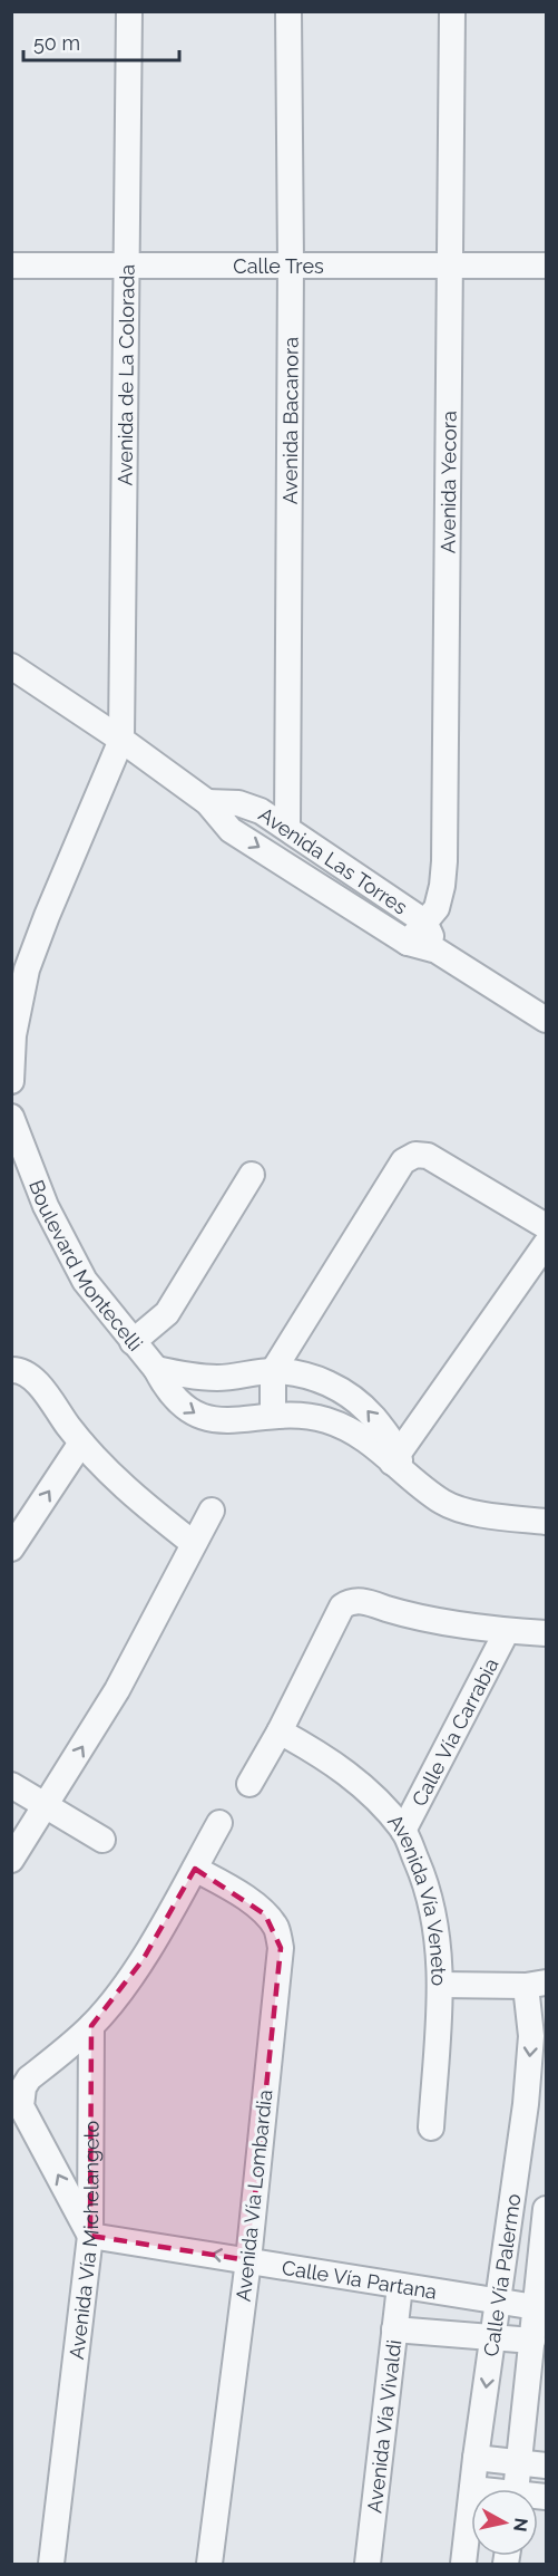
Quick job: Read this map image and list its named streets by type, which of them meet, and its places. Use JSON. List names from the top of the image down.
{
  "streets": {
    "street": [
      "Calle Tres",
      "Avenida de La Colorada",
      "Avenida Bacanora",
      "Avenida Yecora",
      "Avenida Las Torres",
      "Boulevard Montecelli",
      "Calle Vía Carrabia",
      "Avenida Vía Veneto",
      "Avenida Vía Lombardia",
      "Avenida Vía Michelangelo",
      "Calle Vía Palermo",
      "Calle Vía Partana",
      "Avenida Vía Vivaldi"
    ]
  },
  "crossings": [
    ["Calle Tres", "Avenida de La Colorada"],
    ["Calle Tres", "Avenida Bacanora"],
    ["Calle Tres", "Avenida Yecora"],
    ["Avenida de La Colorada", "Avenida Las Torres"],
    ["Avenida Bacanora", "Avenida Las Torres"],
    ["Avenida Yecora", "Avenida Las Torres"],
    ["Calle Vía Carrabia", "Avenida Vía Veneto"],
    ["Avenida Vía Lombardia", "Calle Vía Partana"],
    ["Avenida Vía Michelangelo", "Calle Vía Partana"],
    ["Calle Vía Palermo", "Calle Vía Partana"],
    ["Calle Vía Partana", "Avenida Vía Vivaldi"]
  ],
  "scale_bar": "50 m",
  "north": "right"
}
